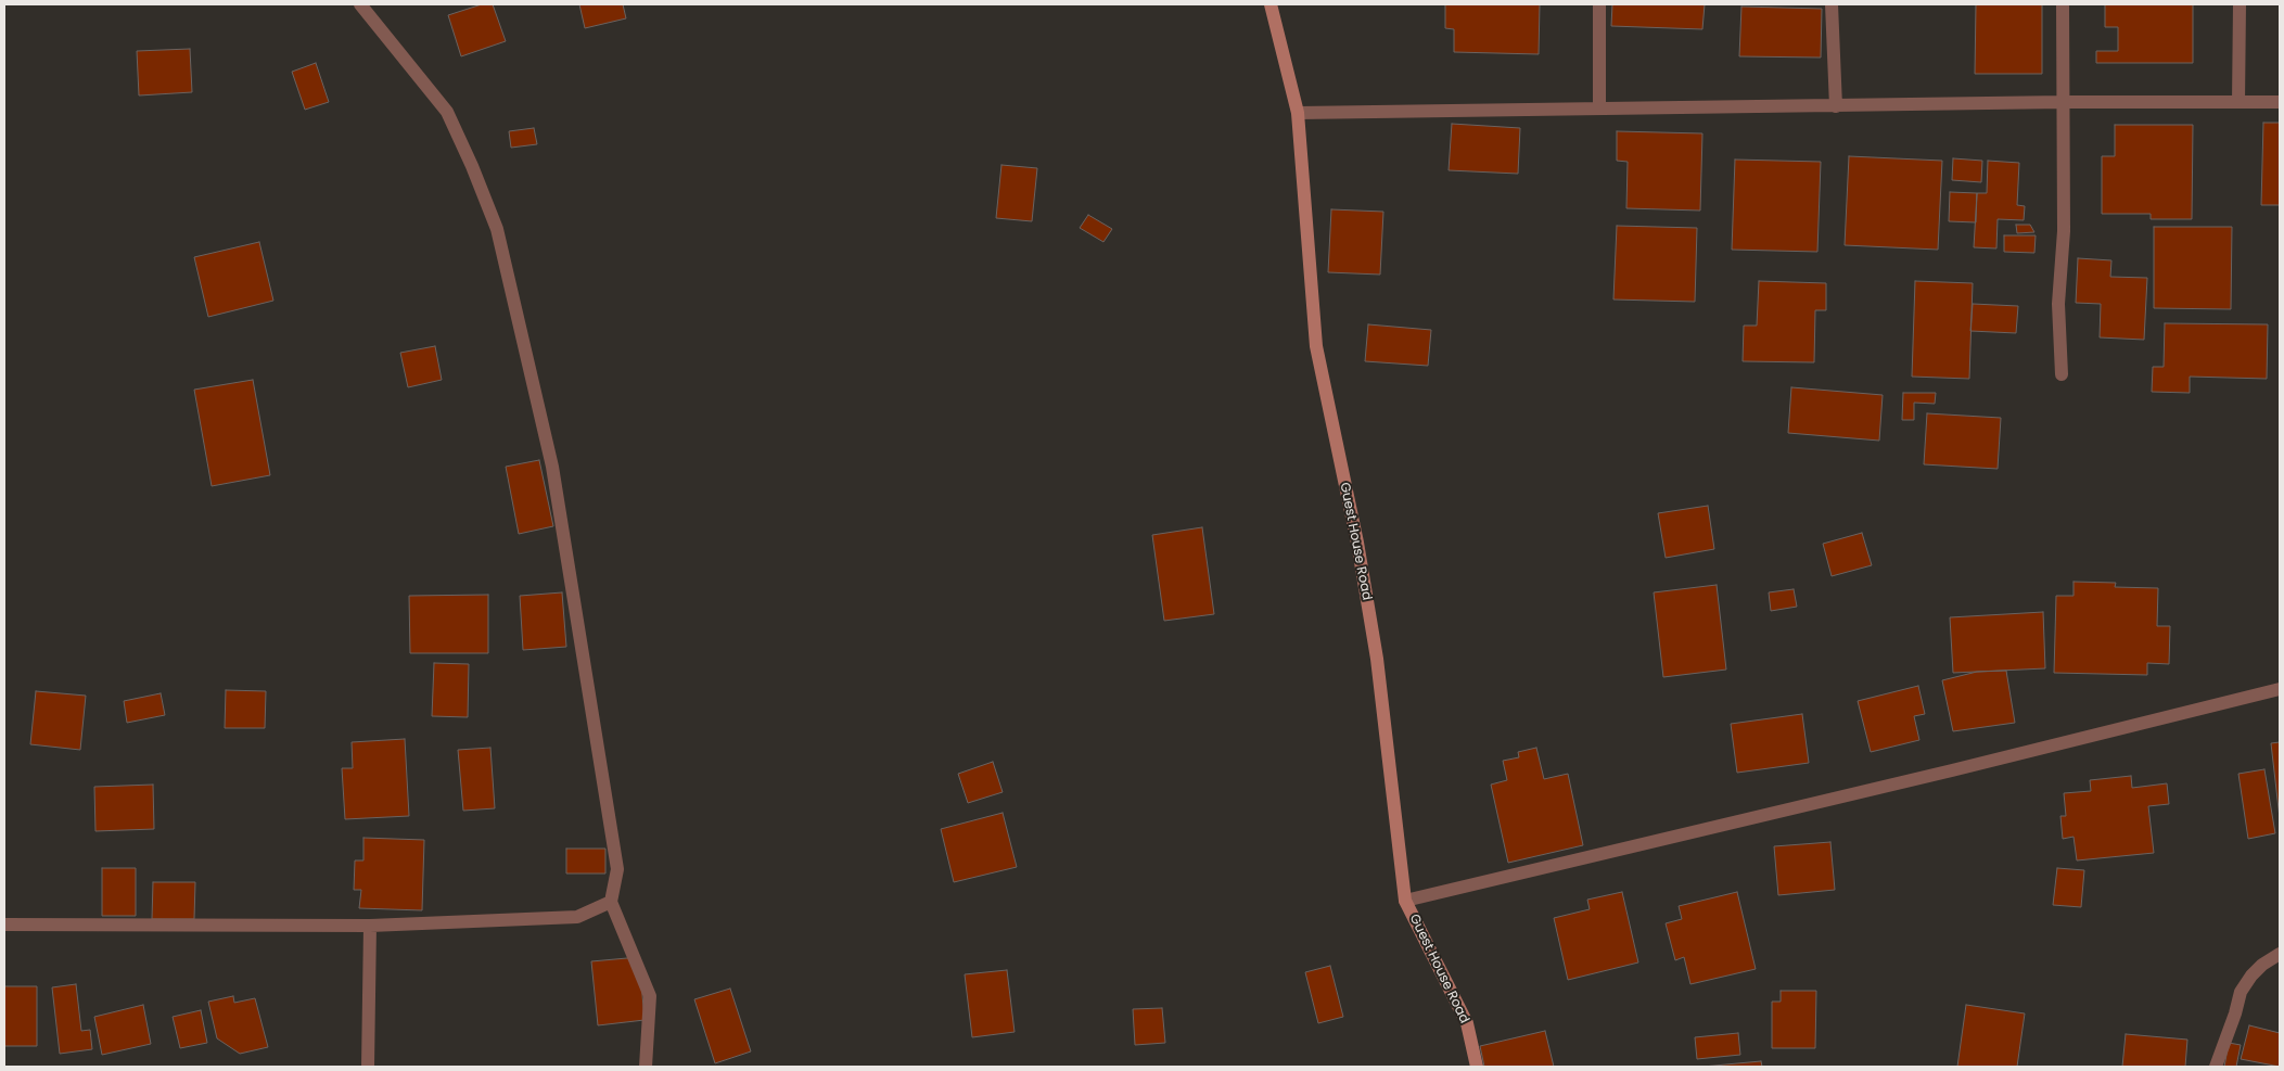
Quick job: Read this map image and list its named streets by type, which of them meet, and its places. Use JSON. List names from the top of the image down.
{
  "streets": {
    "main road": ["Guest House Road"]
  }
}
